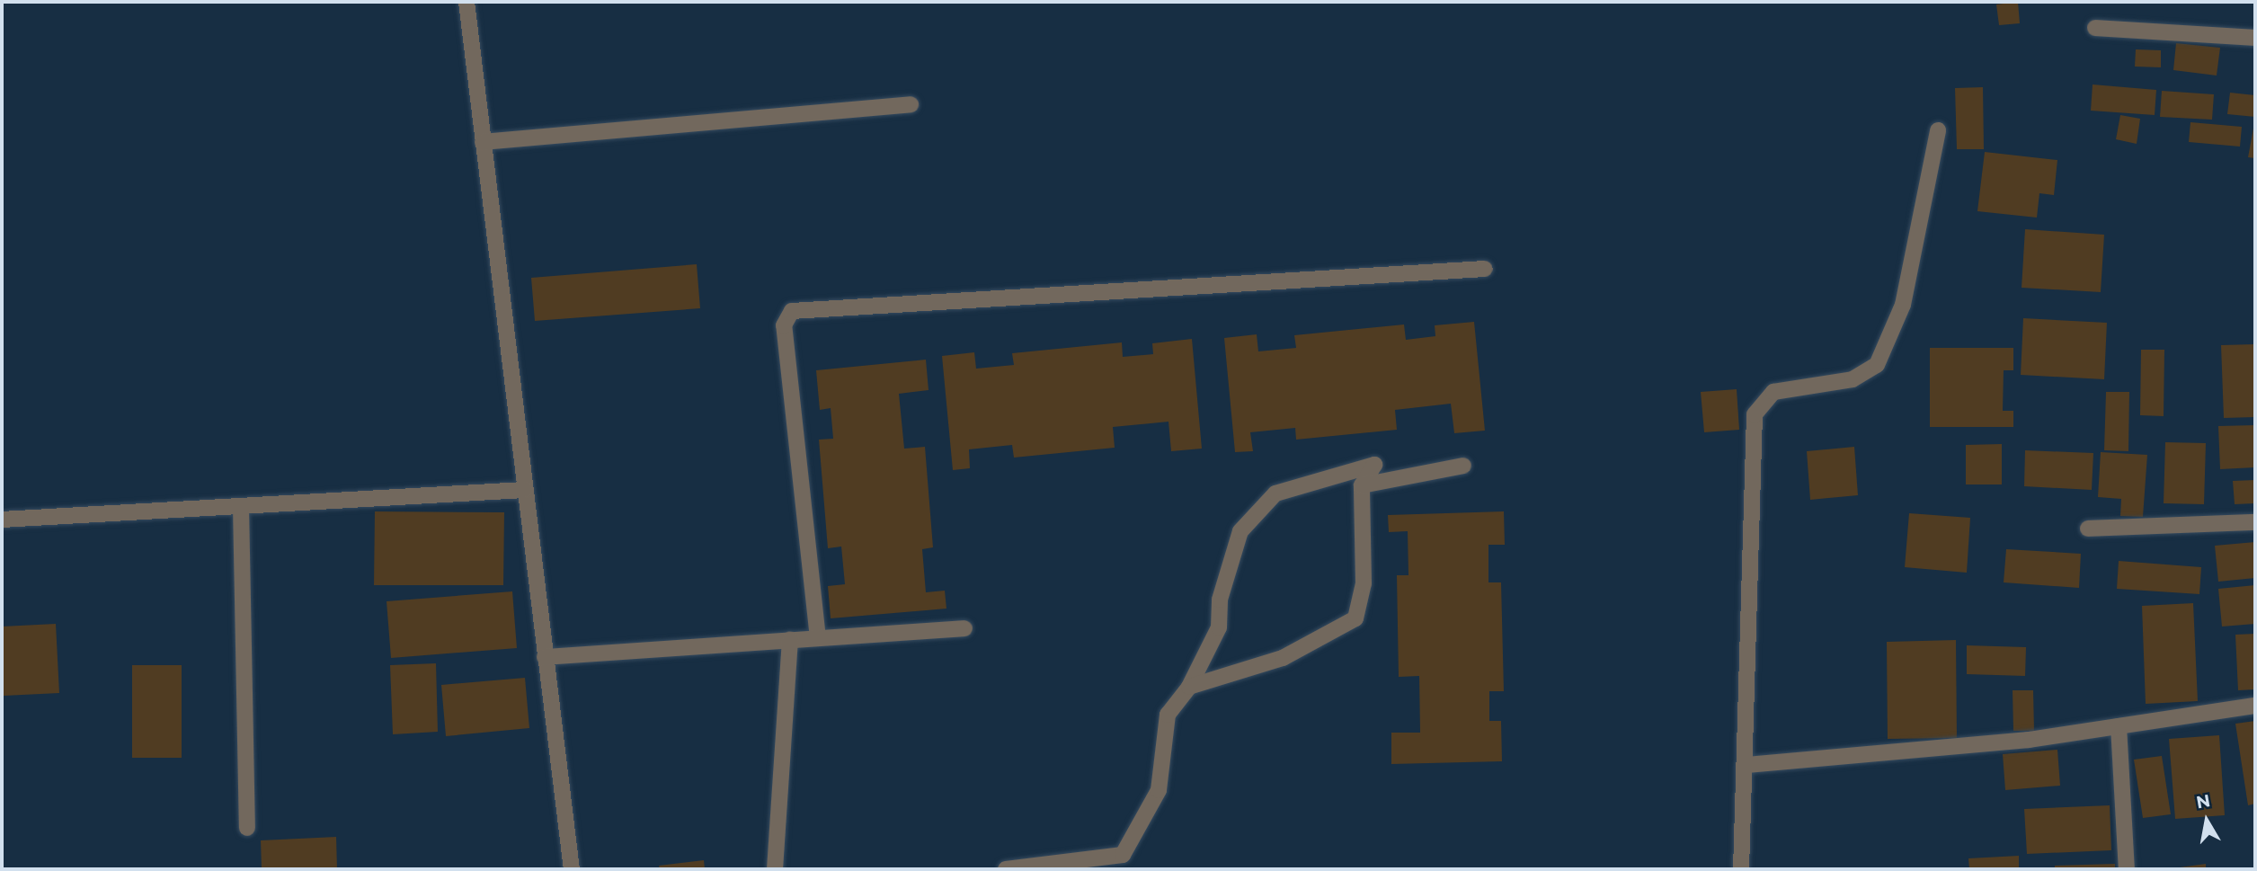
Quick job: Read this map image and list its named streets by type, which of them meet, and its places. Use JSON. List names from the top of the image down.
{
  "north": "top"
}
